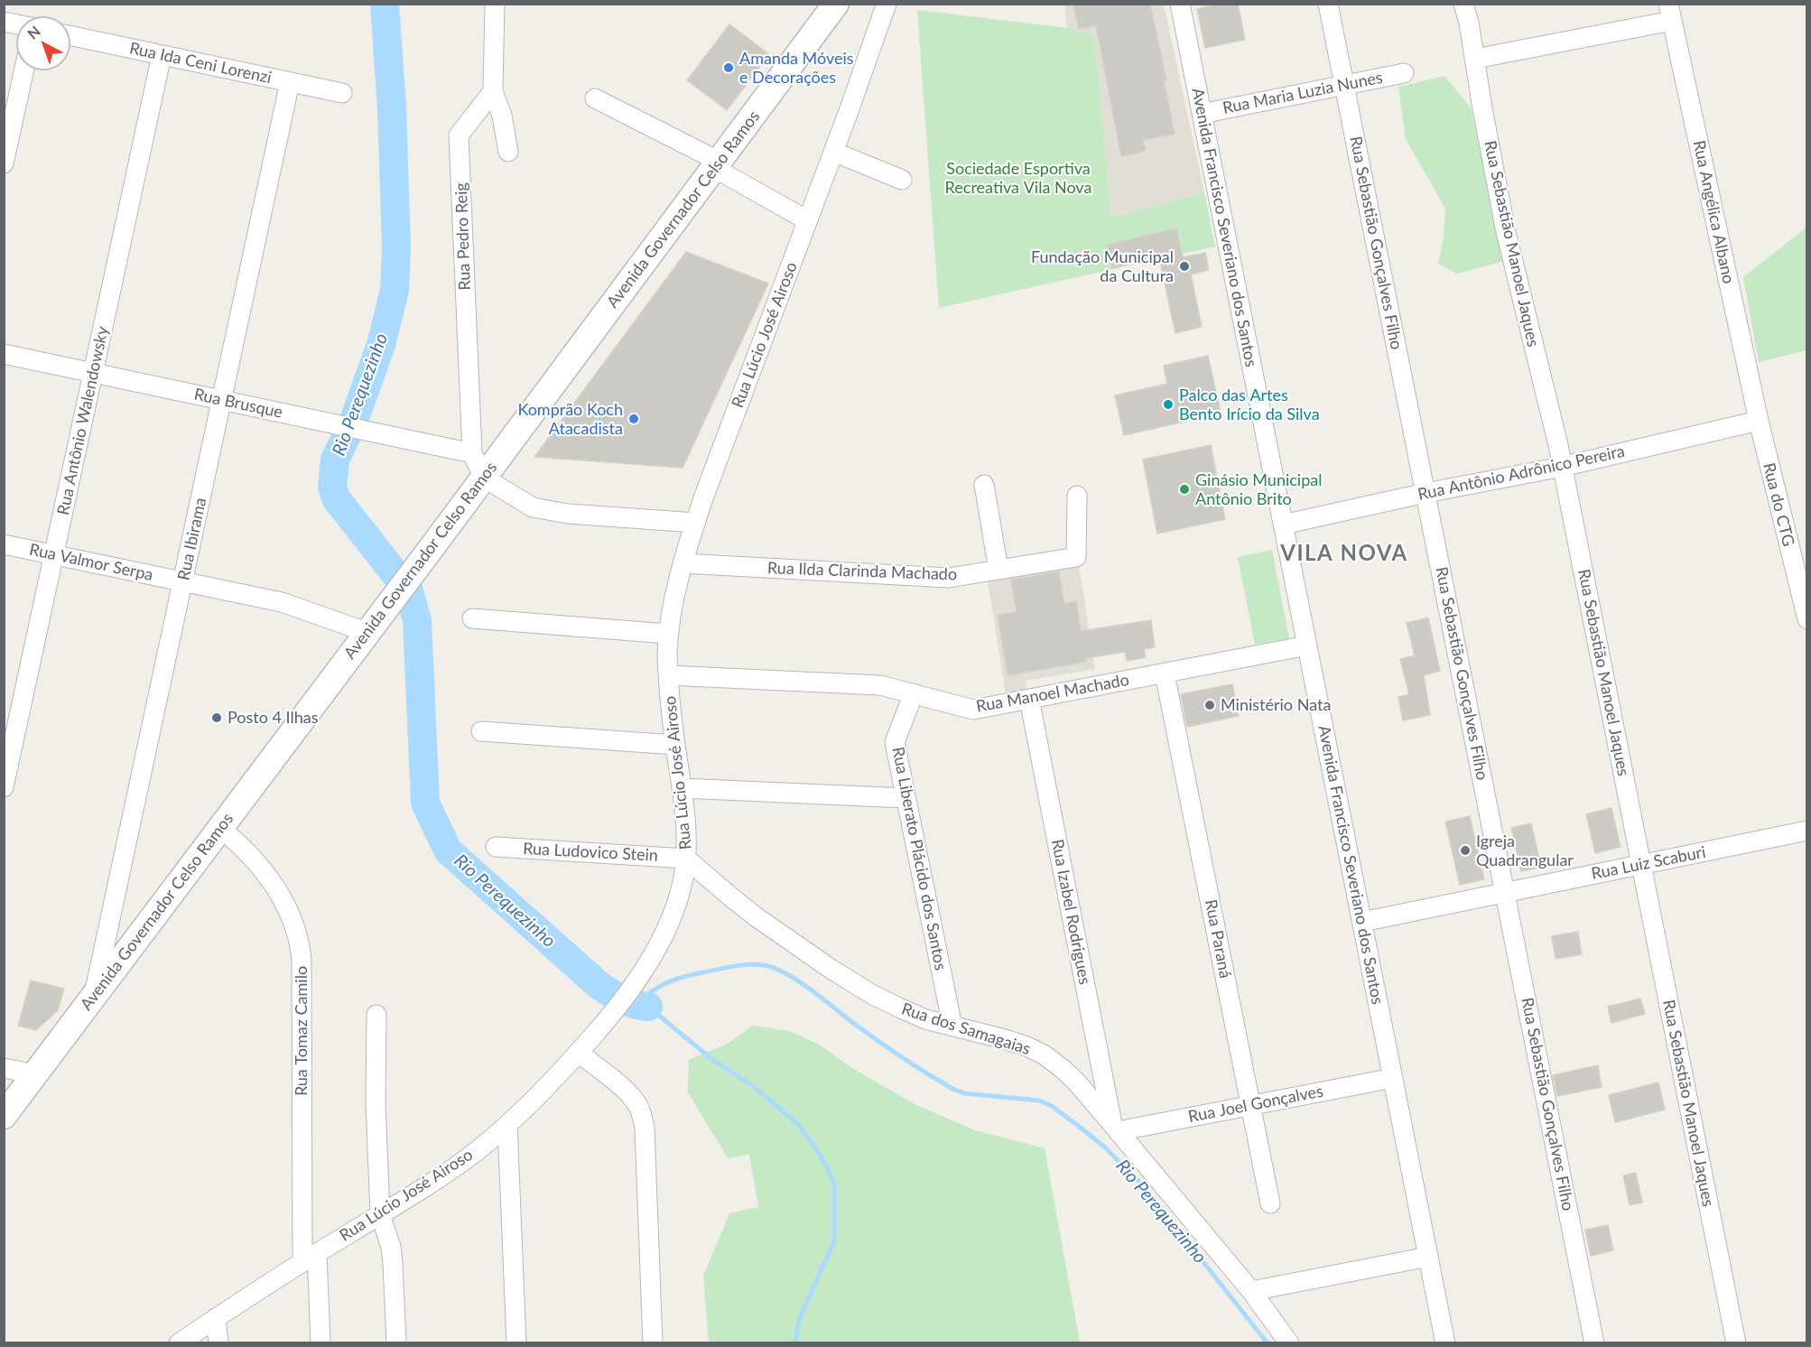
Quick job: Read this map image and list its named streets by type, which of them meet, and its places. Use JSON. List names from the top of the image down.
{
  "streets": {
    "main road": ["Avenida Governador Celso Ramos"],
    "street": [
      "Rua Ida Ceni Lorenzi",
      "Rua Maria Luzia Nunes",
      "Rua Angélica Albano",
      "Avenida Francisco Severiano dos Santos",
      "Rua Pedro Reig",
      "Rua Sebastião Gonçalves Filho",
      "Rua Sebastião Manoel Jaques",
      "Rua Lúcio José Airoso",
      "Rua Brusque",
      "Rua Antônio Walendowsky",
      "Rua Antônio Adrônico Pereira",
      "Rua do CTG",
      "Rua Ibirama",
      "Rua Valmor Serpa",
      "Rua Ilda Clarinda Machado",
      "Rua Manoel Machado",
      "Rua Ludovico Stein",
      "Rua Liberato Plácido dos Santos",
      "Rua Luiz Scaburi",
      "Rua Izabel Rodrigues",
      "Rua Paraná",
      "Rua dos Samagaias",
      "Rua Tomaz Camilo",
      "Rua Joel Gonçalves"
    ]
  },
  "crossings": [
    ["Rua Ida Ceni Lorenzi", "Rua Antônio Walendowsky"],
    ["Rua Ida Ceni Lorenzi", "Rua Ibirama"],
    ["Rua Maria Luzia Nunes", "Avenida Francisco Severiano dos Santos"],
    ["Rua Maria Luzia Nunes", "Rua Sebastião Gonçalves Filho"],
    ["Avenida Governador Celso Ramos", "Rua Pedro Reig"],
    ["Avenida Governador Celso Ramos", "Rua Ibirama"],
    ["Avenida Governador Celso Ramos", "Rua Valmor Serpa"],
    ["Avenida Governador Celso Ramos", "Rua Tomaz Camilo"],
    ["Rua Angélica Albano", "Rua Antônio Adrônico Pereira"],
    ["Rua Angélica Albano", "Rua do CTG"],
    ["Avenida Francisco Severiano dos Santos", "Rua Antônio Adrônico Pereira"],
    ["Avenida Francisco Severiano dos Santos", "Rua Manoel Machado"],
    ["Avenida Francisco Severiano dos Santos", "Rua Luiz Scaburi"],
    ["Avenida Francisco Severiano dos Santos", "Rua Joel Gonçalves"],
    ["Rua Pedro Reig", "Rua Brusque"],
    ["Rua Sebastião Gonçalves Filho", "Rua Antônio Adrônico Pereira"],
    ["Rua Sebastião Gonçalves Filho", "Rua Luiz Scaburi"],
    ["Rua Sebastião Manoel Jaques", "Rua Antônio Adrônico Pereira"],
    ["Rua Sebastião Manoel Jaques", "Rua Luiz Scaburi"],
    ["Rua Lúcio José Airoso", "Rua Ilda Clarinda Machado"],
    ["Rua Lúcio José Airoso", "Rua Manoel Machado"],
    ["Rua Lúcio José Airoso", "Rua Ludovico Stein"],
    ["Rua Lúcio José Airoso", "Rua dos Samagaias"],
    ["Rua Lúcio José Airoso", "Rua Tomaz Camilo"],
    ["Rua Brusque", "Rua Antônio Walendowsky"],
    ["Rua Brusque", "Rua Ibirama"],
    ["Rua Antônio Walendowsky", "Rua Valmor Serpa"],
    ["Rua Antônio Adrônico Pereira", "Rua do CTG"],
    ["Rua Ibirama", "Rua Valmor Serpa"],
    ["Rua Manoel Machado", "Rua Liberato Plácido dos Santos"],
    ["Rua Manoel Machado", "Rua Izabel Rodrigues"],
    ["Rua Manoel Machado", "Rua Paraná"],
    ["Rua Ludovico Stein", "Rua dos Samagaias"],
    ["Rua Liberato Plácido dos Santos", "Rua dos Samagaias"],
    ["Rua Izabel Rodrigues", "Rua dos Samagaias"],
    ["Rua Izabel Rodrigues", "Rua Joel Gonçalves"],
    ["Rua Paraná", "Rua Joel Gonçalves"],
    ["Rua dos Samagaias", "Rua Joel Gonçalves"]
  ],
  "districts": ["VILA NOVA"],
  "water": ["Rio Perequezinho"],
  "parks": ["Sociedade Esportiva Recreativa Vila Nova"],
  "places": [
    "Amanda Móveis e Decorações",
    "Fundação Municipal da Cultura",
    "Palco das Artes Bento Irício da Silva",
    "Komprão Koch Atacadista",
    "Ginásio Municipal Antônio Brito",
    "Ministério Nata",
    "Posto 4 Ilhas",
    "Igreja Quadrangular"
  ],
  "north": "top left"
}
